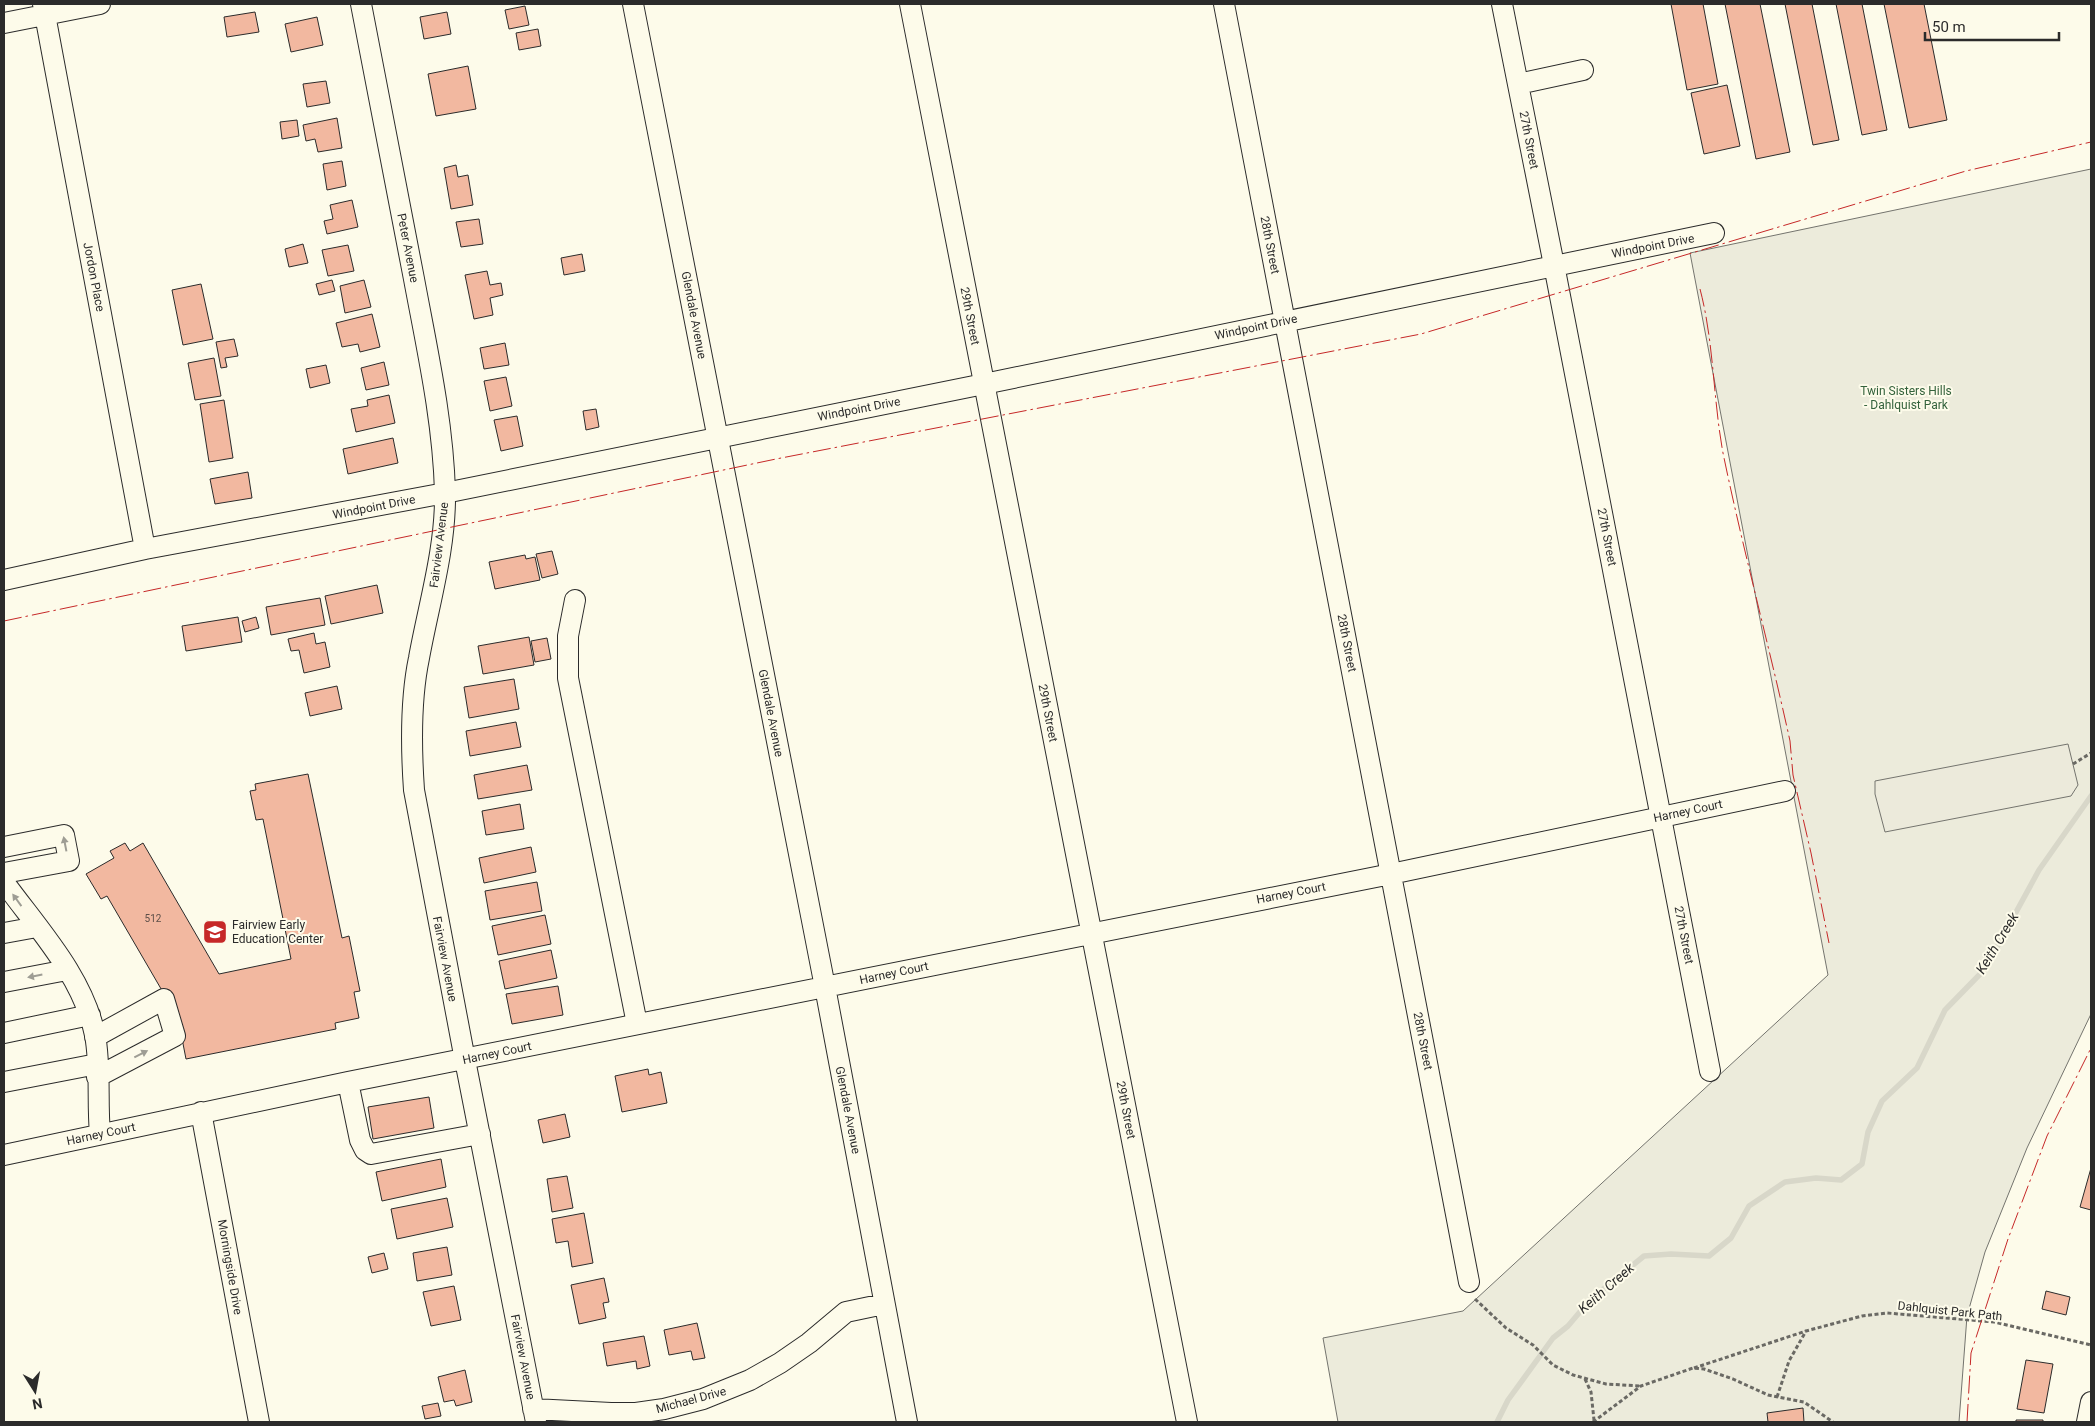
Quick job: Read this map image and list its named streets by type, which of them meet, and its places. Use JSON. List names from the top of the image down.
{
  "streets": {
    "street": [
      "27th Street",
      "28th Street",
      "Windpoint Drive",
      "Peter Avenue",
      "Jordon Place",
      "Glendale Avenue",
      "29th Street",
      "Fairview Avenue",
      "Harney Court",
      "Morningside Drive",
      "Michael Drive"
    ],
    "path": ["Dahlquist Park Path"]
  },
  "crossings": [
    ["27th Street", "Windpoint Drive"],
    ["27th Street", "Harney Court"],
    ["28th Street", "Windpoint Drive"],
    ["28th Street", "Harney Court"],
    ["28th Street", "Dahlquist Park Path"],
    ["Windpoint Drive", "Peter Avenue"],
    ["Windpoint Drive", "Jordon Place"],
    ["Windpoint Drive", "Glendale Avenue"],
    ["Windpoint Drive", "29th Street"],
    ["Windpoint Drive", "Fairview Avenue"],
    ["Peter Avenue", "Fairview Avenue"],
    ["Glendale Avenue", "Harney Court"],
    ["Glendale Avenue", "Michael Drive"],
    ["29th Street", "Harney Court"],
    ["Fairview Avenue", "Harney Court"],
    ["Fairview Avenue", "Michael Drive"],
    ["Harney Court", "Morningside Drive"]
  ],
  "water": ["Keith Creek"],
  "parks": ["Twin Sisters Hills - Dahlquist Park"],
  "places": {
    "school or university": ["Fairview Early Education Center"]
  },
  "house_numbers": ["512"],
  "scale_bar": "50 m",
  "north": "bottom"
}
